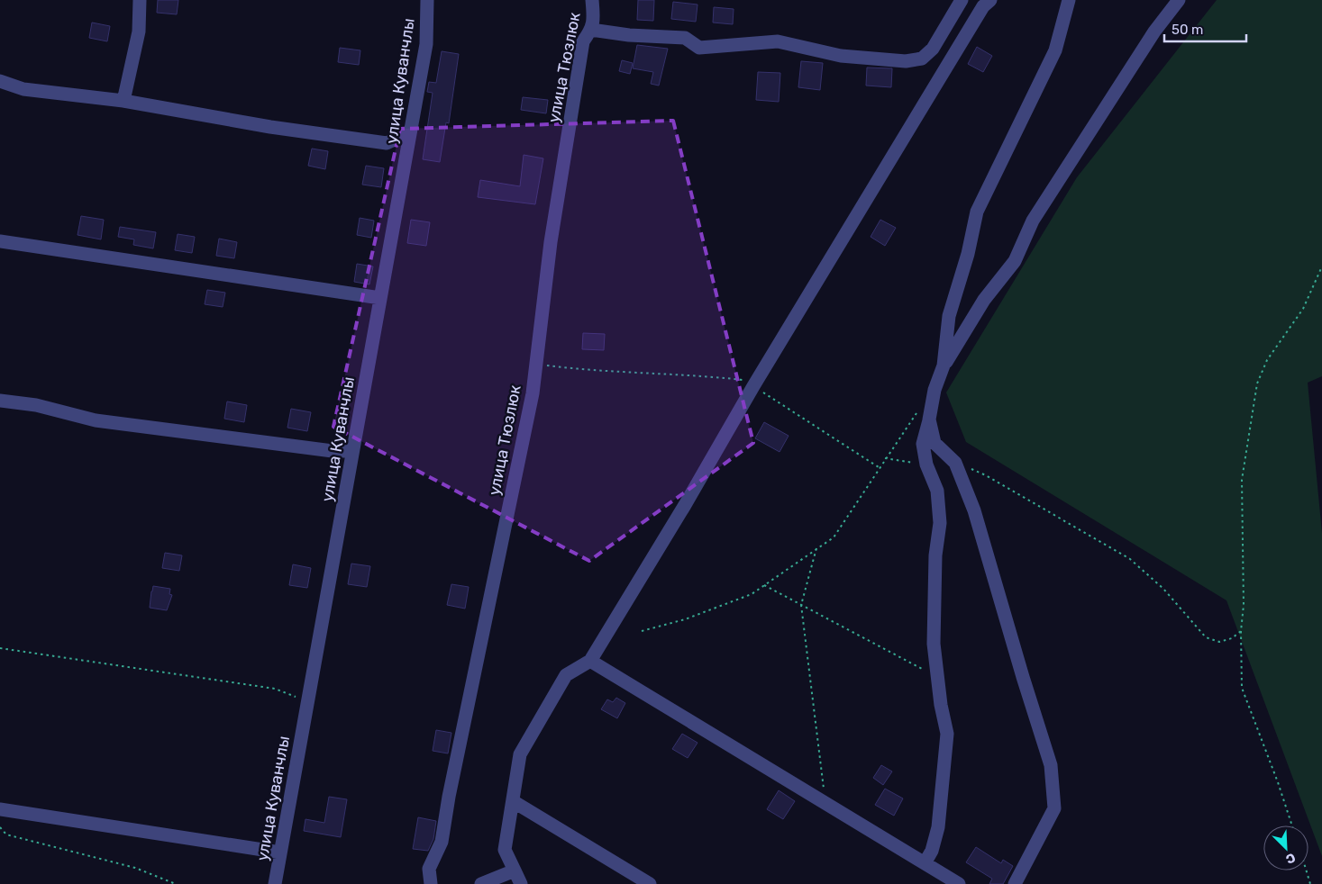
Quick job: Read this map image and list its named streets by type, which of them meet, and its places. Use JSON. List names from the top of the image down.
{
  "streets": {
    "street": ["улица Тюзлюк", "улица Куванчлы"]
  },
  "scale_bar": "50 m",
  "north": "bottom right"
}
